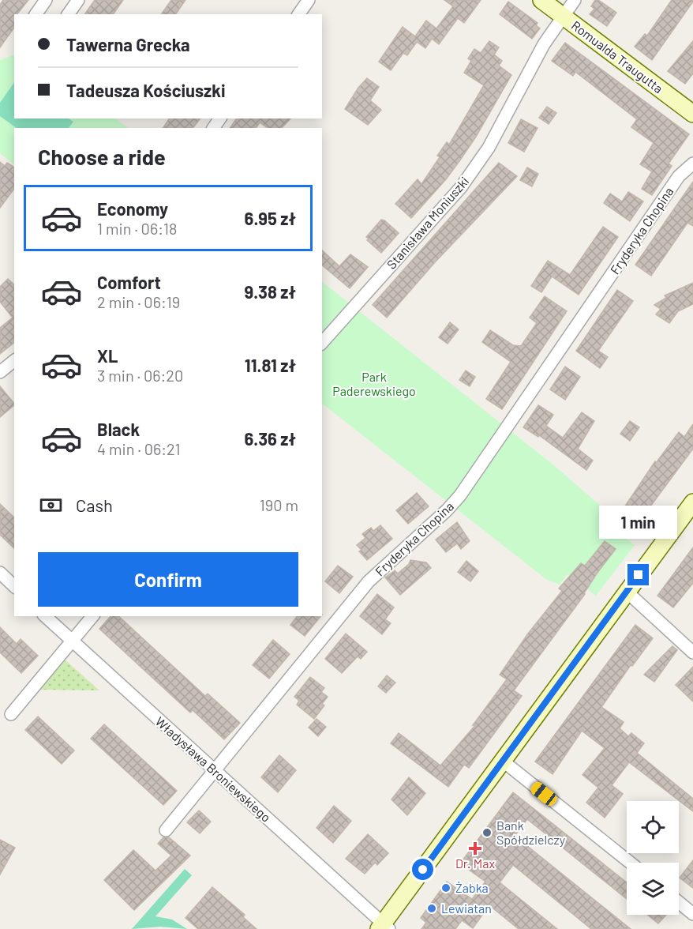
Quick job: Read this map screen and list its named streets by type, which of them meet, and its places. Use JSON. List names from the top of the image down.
{
  "streets": {
    "street": [
      "Romualda Traugutta",
      "Stanisława Moniuszki",
      "Fryderyka Chopina",
      "Władysława Broniewskiego"
    ]
  },
  "crossings": [
    ["Romualda Traugutta", "Stanisława Moniuszki"],
    ["Fryderyka Chopina", "Władysława Broniewskiego"]
  ],
  "parks": ["Park Paderewskiego"],
  "places": {
    "other": ["Bank Spółdzielczy", "Żabka", "Lewiatan"],
    "health": ["Dr. Max"]
  },
  "page": {
    "banner": ["Tawerna Grecka", "Tadeusza Kościuszki"],
    "heading": "Choose a ride",
    "list": [
      {
        "name": "Economy",
        "note": "1 min · 06:18",
        "value": "6.95 zł"
      },
      {
        "name": "Comfort",
        "note": "2 min · 06:19",
        "value": "9.38 zł"
      },
      {
        "name": "XL",
        "note": "3 min · 06:20",
        "value": "11.81 zł"
      },
      {
        "name": "Black",
        "note": "4 min · 06:21",
        "value": "6.36 zł"
      }
    ],
    "pay": ["Cash", "190 m"],
    "bubble": "1 min",
    "buttons": "Confirm"
  }
}
